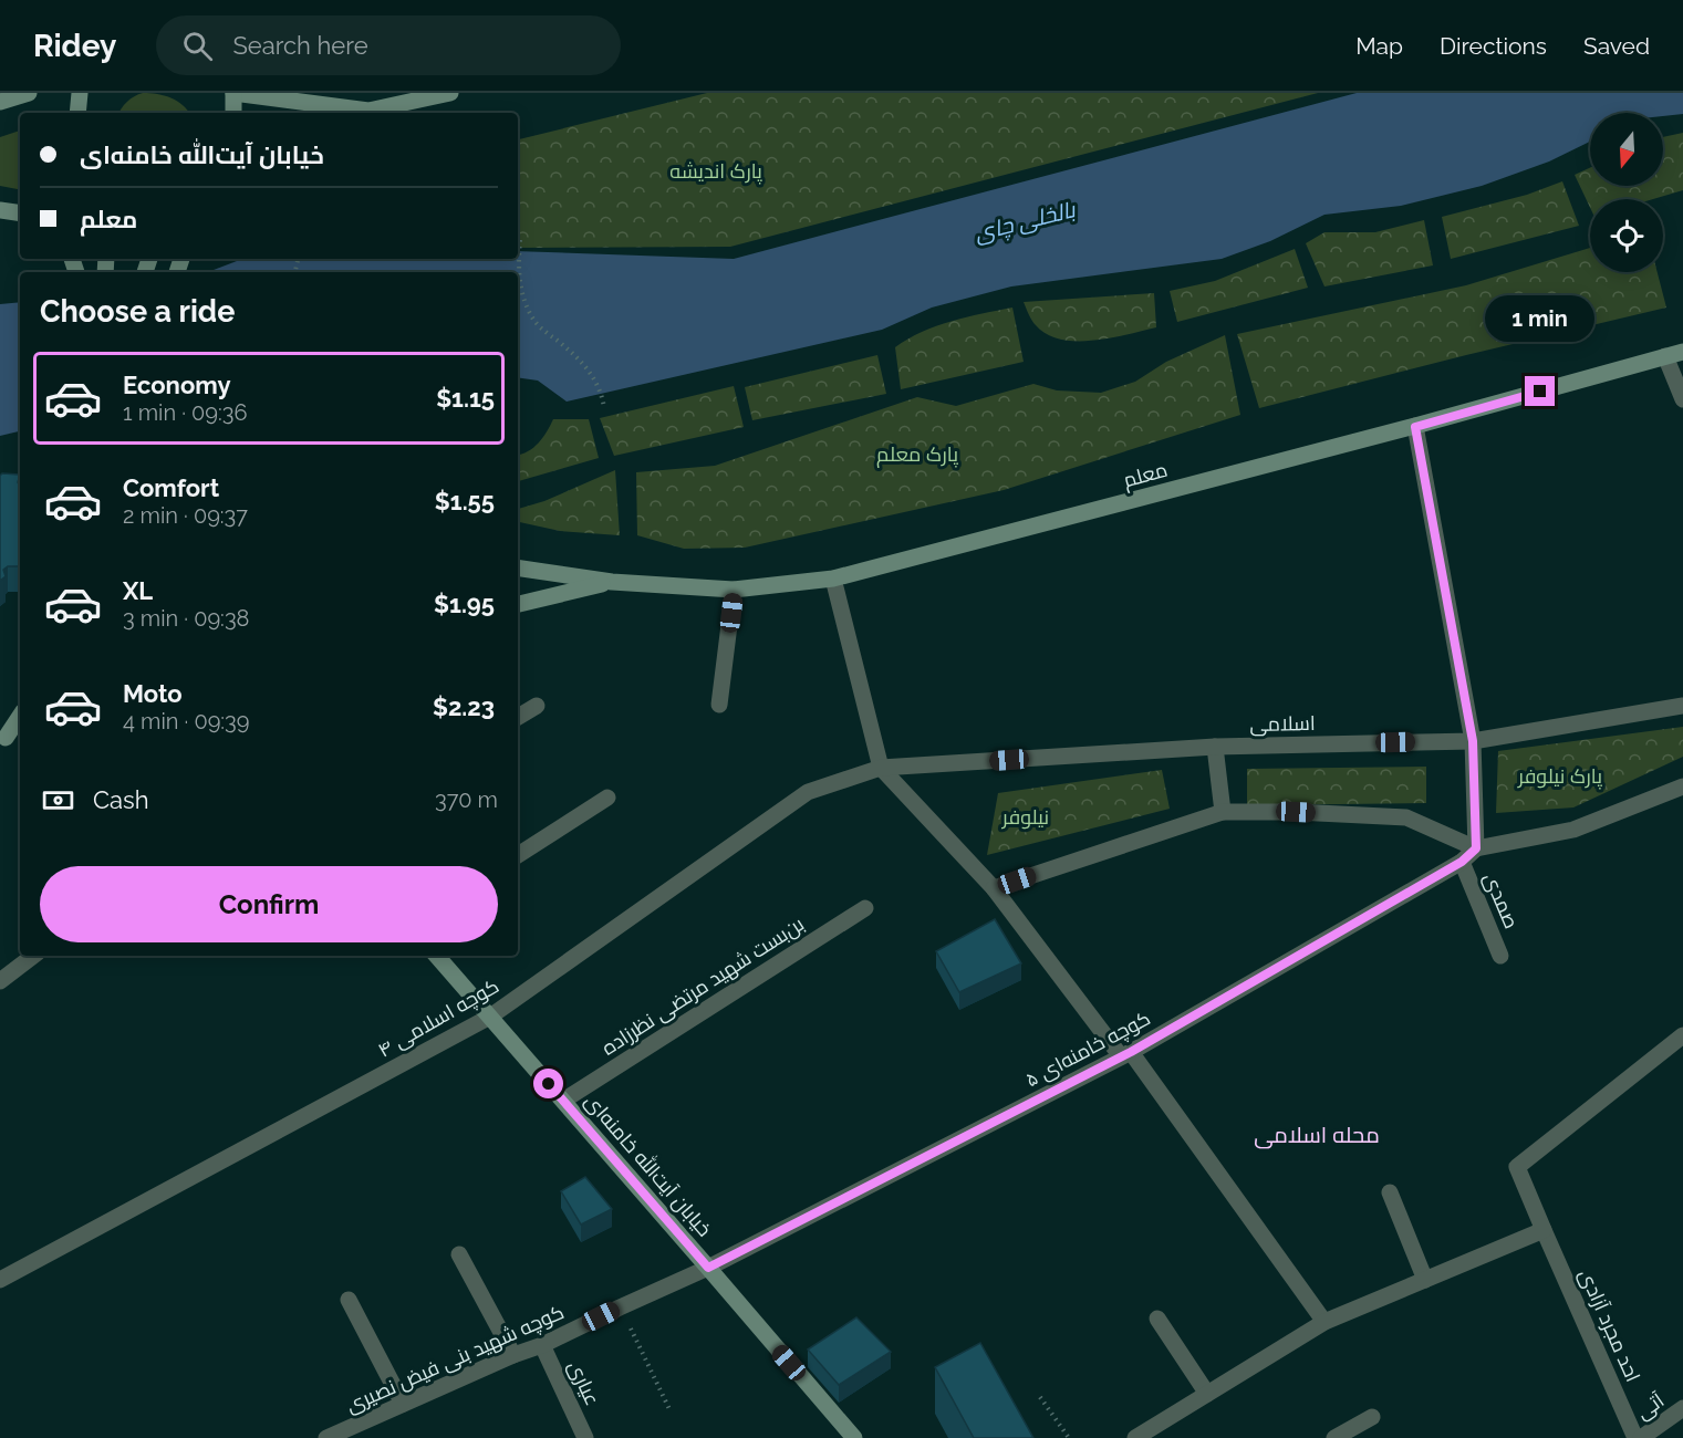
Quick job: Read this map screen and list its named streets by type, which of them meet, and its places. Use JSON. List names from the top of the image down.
{
  "streets": {
    "main road": ["معلم", "خیابان آیت‌الله خامنه‌ای"],
    "street": [
      "اسلامی",
      "صمدی",
      "بن‌بست شهید مرتضی نظرزاده",
      "کوچه اسلامی ۴",
      "کوچه خامنه‌ای ۵",
      "احد مجرد آزادی",
      "کوچه شهید بنی فیض نصیری",
      "عیاری",
      "آتی"
    ]
  },
  "crossings": [
    ["اسلامی", "کوچه اسلامی ۴"],
    ["صمدی", "کوچه خامنه‌ای ۵"],
    ["بن‌بست شهید مرتضی نظرزاده", "خیابان آیت‌الله خامنه‌ای"],
    ["کوچه اسلامی ۴", "خیابان آیت‌الله خامنه‌ای"],
    ["کوچه خامنه‌ای ۵", "خیابان آیت‌الله خامنه‌ای"],
    ["کوچه خامنه‌ای ۵", "کوچه شهید بنی فیض نصیری"],
    ["خیابان آیت‌الله خامنه‌ای", "کوچه شهید بنی فیض نصیری"],
    ["کوچه شهید بنی فیض نصیری", "عیاری"]
  ],
  "districts": ["محله اسلامی"],
  "water": ["بالخلی چای"],
  "parks": [
    "پارک اندیشه",
    "پارک معلم",
    "پارک نیلوفر",
    "نیلوفر"
  ],
  "north": "bottom",
  "page": {
    "header": "Ridey",
    "search": "Search here",
    "nav": ["Map", "Directions", "Saved"],
    "banner": ["خیابان آیت‌الله خامنه‌ای", "معلم"],
    "heading": "Choose a ride",
    "bubble": "1 min",
    "list": [
      {
        "name": "Economy",
        "note": "1 min · 09:36",
        "value": "$1.15"
      },
      {
        "name": "Comfort",
        "note": "2 min · 09:37",
        "value": "$1.55"
      },
      {
        "name": "XL",
        "note": "3 min · 09:38",
        "value": "$1.95"
      },
      {
        "name": "Moto",
        "note": "4 min · 09:39",
        "value": "$2.23"
      }
    ],
    "pay": ["Cash", "370 m"],
    "buttons": "Confirm"
  }
}
